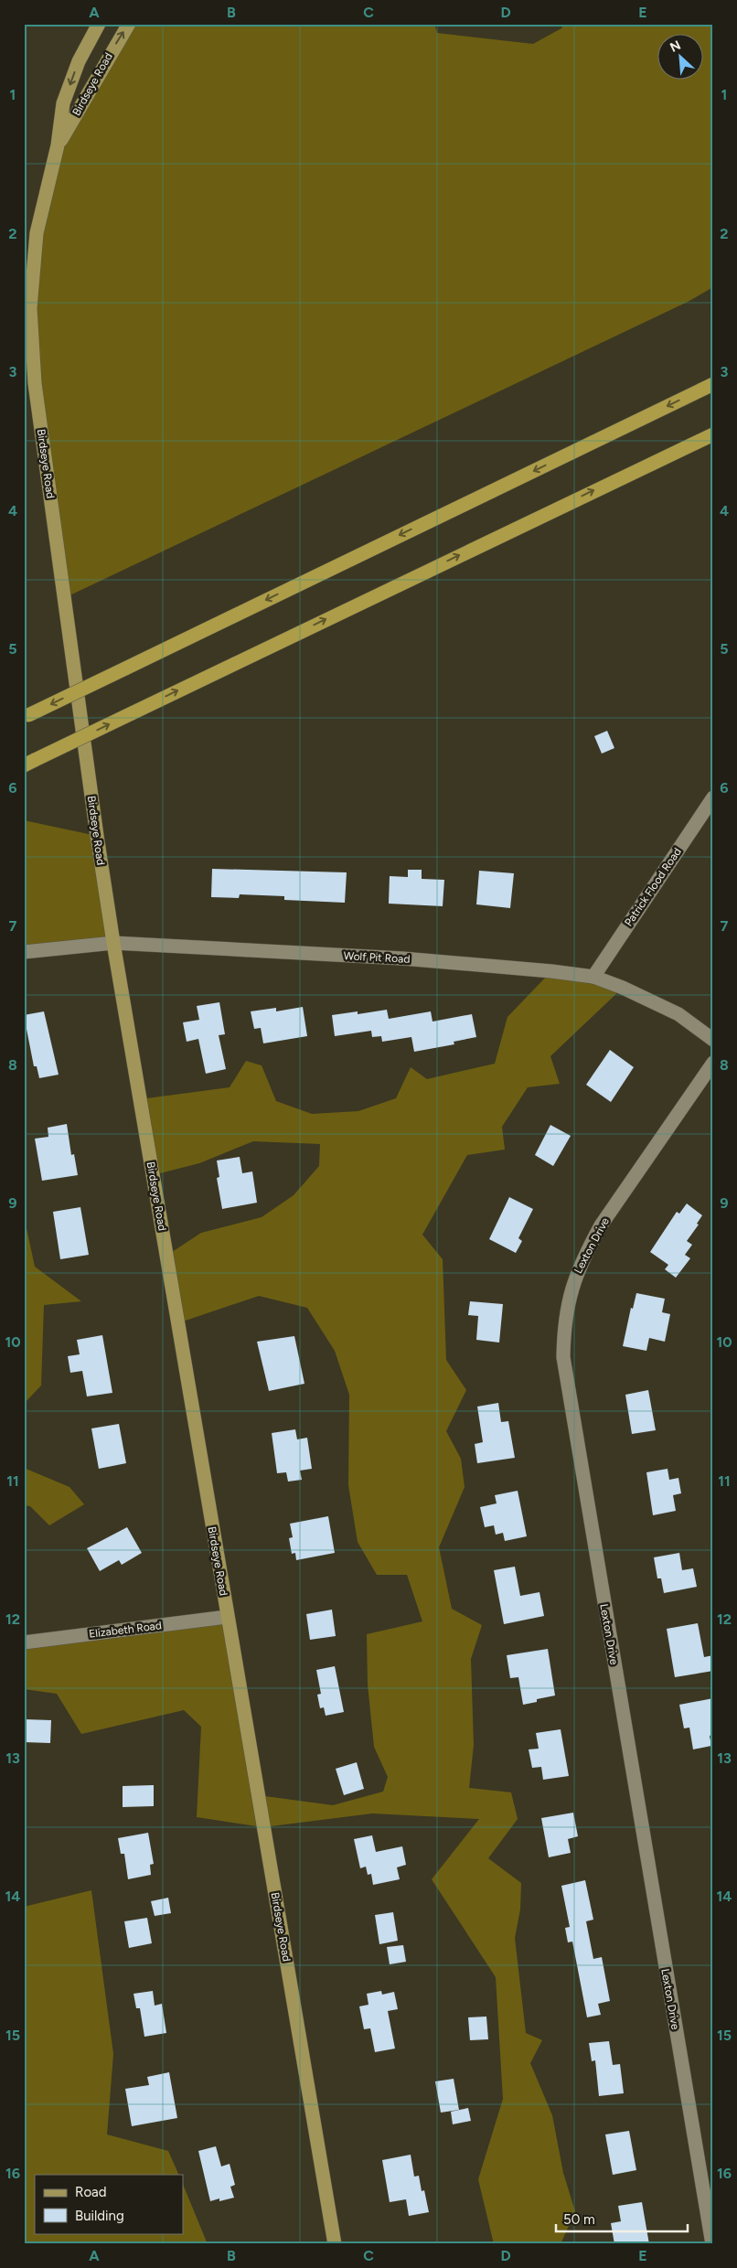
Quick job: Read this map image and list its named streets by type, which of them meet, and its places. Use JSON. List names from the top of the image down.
{
  "streets": {
    "main road": ["Birdseye Road"],
    "street": [
      "Patrick Flood Road",
      "Wolf Pit Road",
      "Lexton Drive",
      "Elizabeth Road"
    ]
  },
  "crossings": [
    ["Birdseye Road", "Wolf Pit Road"],
    ["Birdseye Road", "Elizabeth Road"],
    ["Patrick Flood Road", "Wolf Pit Road"]
  ],
  "legend": ["Road", "Building"],
  "scale_bar": "50 m",
  "north": "top left",
  "grid": {
    "columns": [
      "A",
      "B",
      "C",
      "D",
      "E"
    ],
    "rows": [
      "1",
      "2",
      "3",
      "4",
      "5",
      "6",
      "7",
      "8",
      "9",
      "10",
      "11",
      "12",
      "13",
      "14",
      "15",
      "16"
    ]
  }
}
